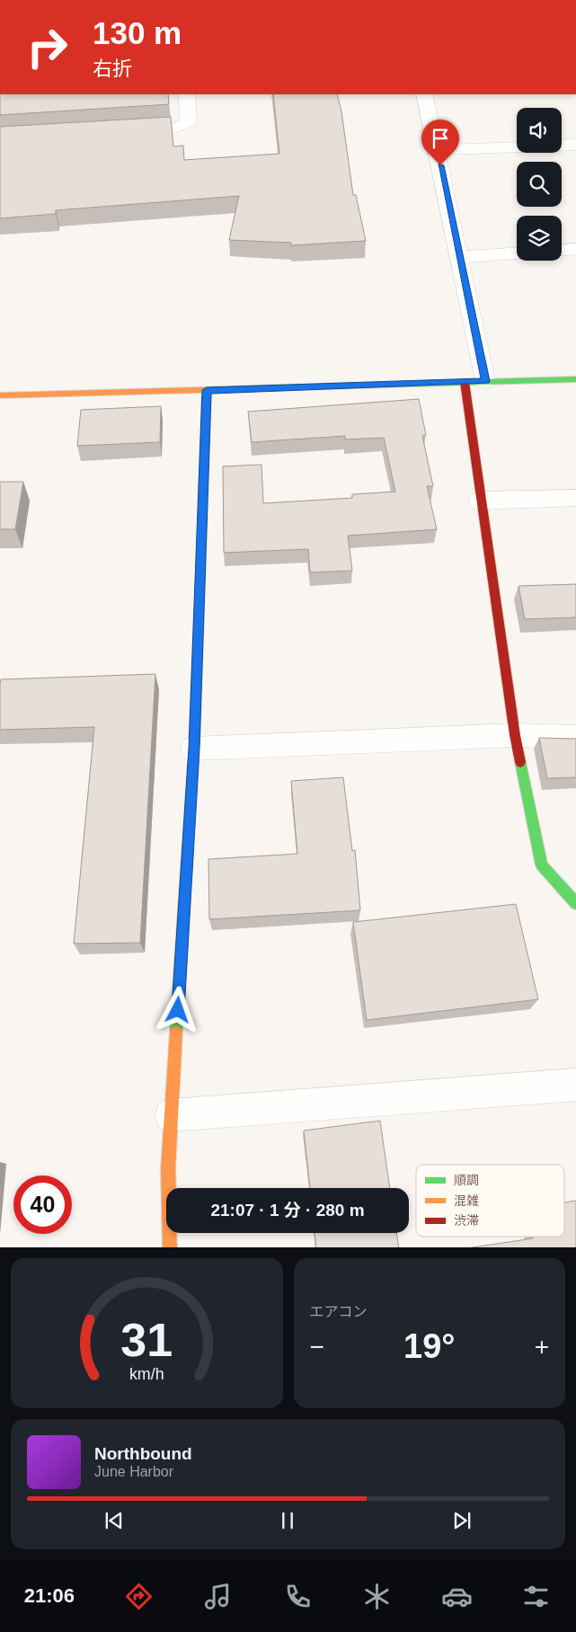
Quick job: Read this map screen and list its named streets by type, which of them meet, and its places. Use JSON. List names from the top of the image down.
{
  "legend": ["順調", "混雑", "渋滞"],
  "page": {
    "turn": ["130 m", "右折"],
    "limit": "40",
    "trip": "21:07 · 1 分 · 280 m",
    "tile": "エアコン",
    "heat": ["−", "19°", "+"],
    "song": ["Northbound", "June Harbor"],
    "tabs": "21:06",
    "gauge": ["31", "km/h"]
  }
}
